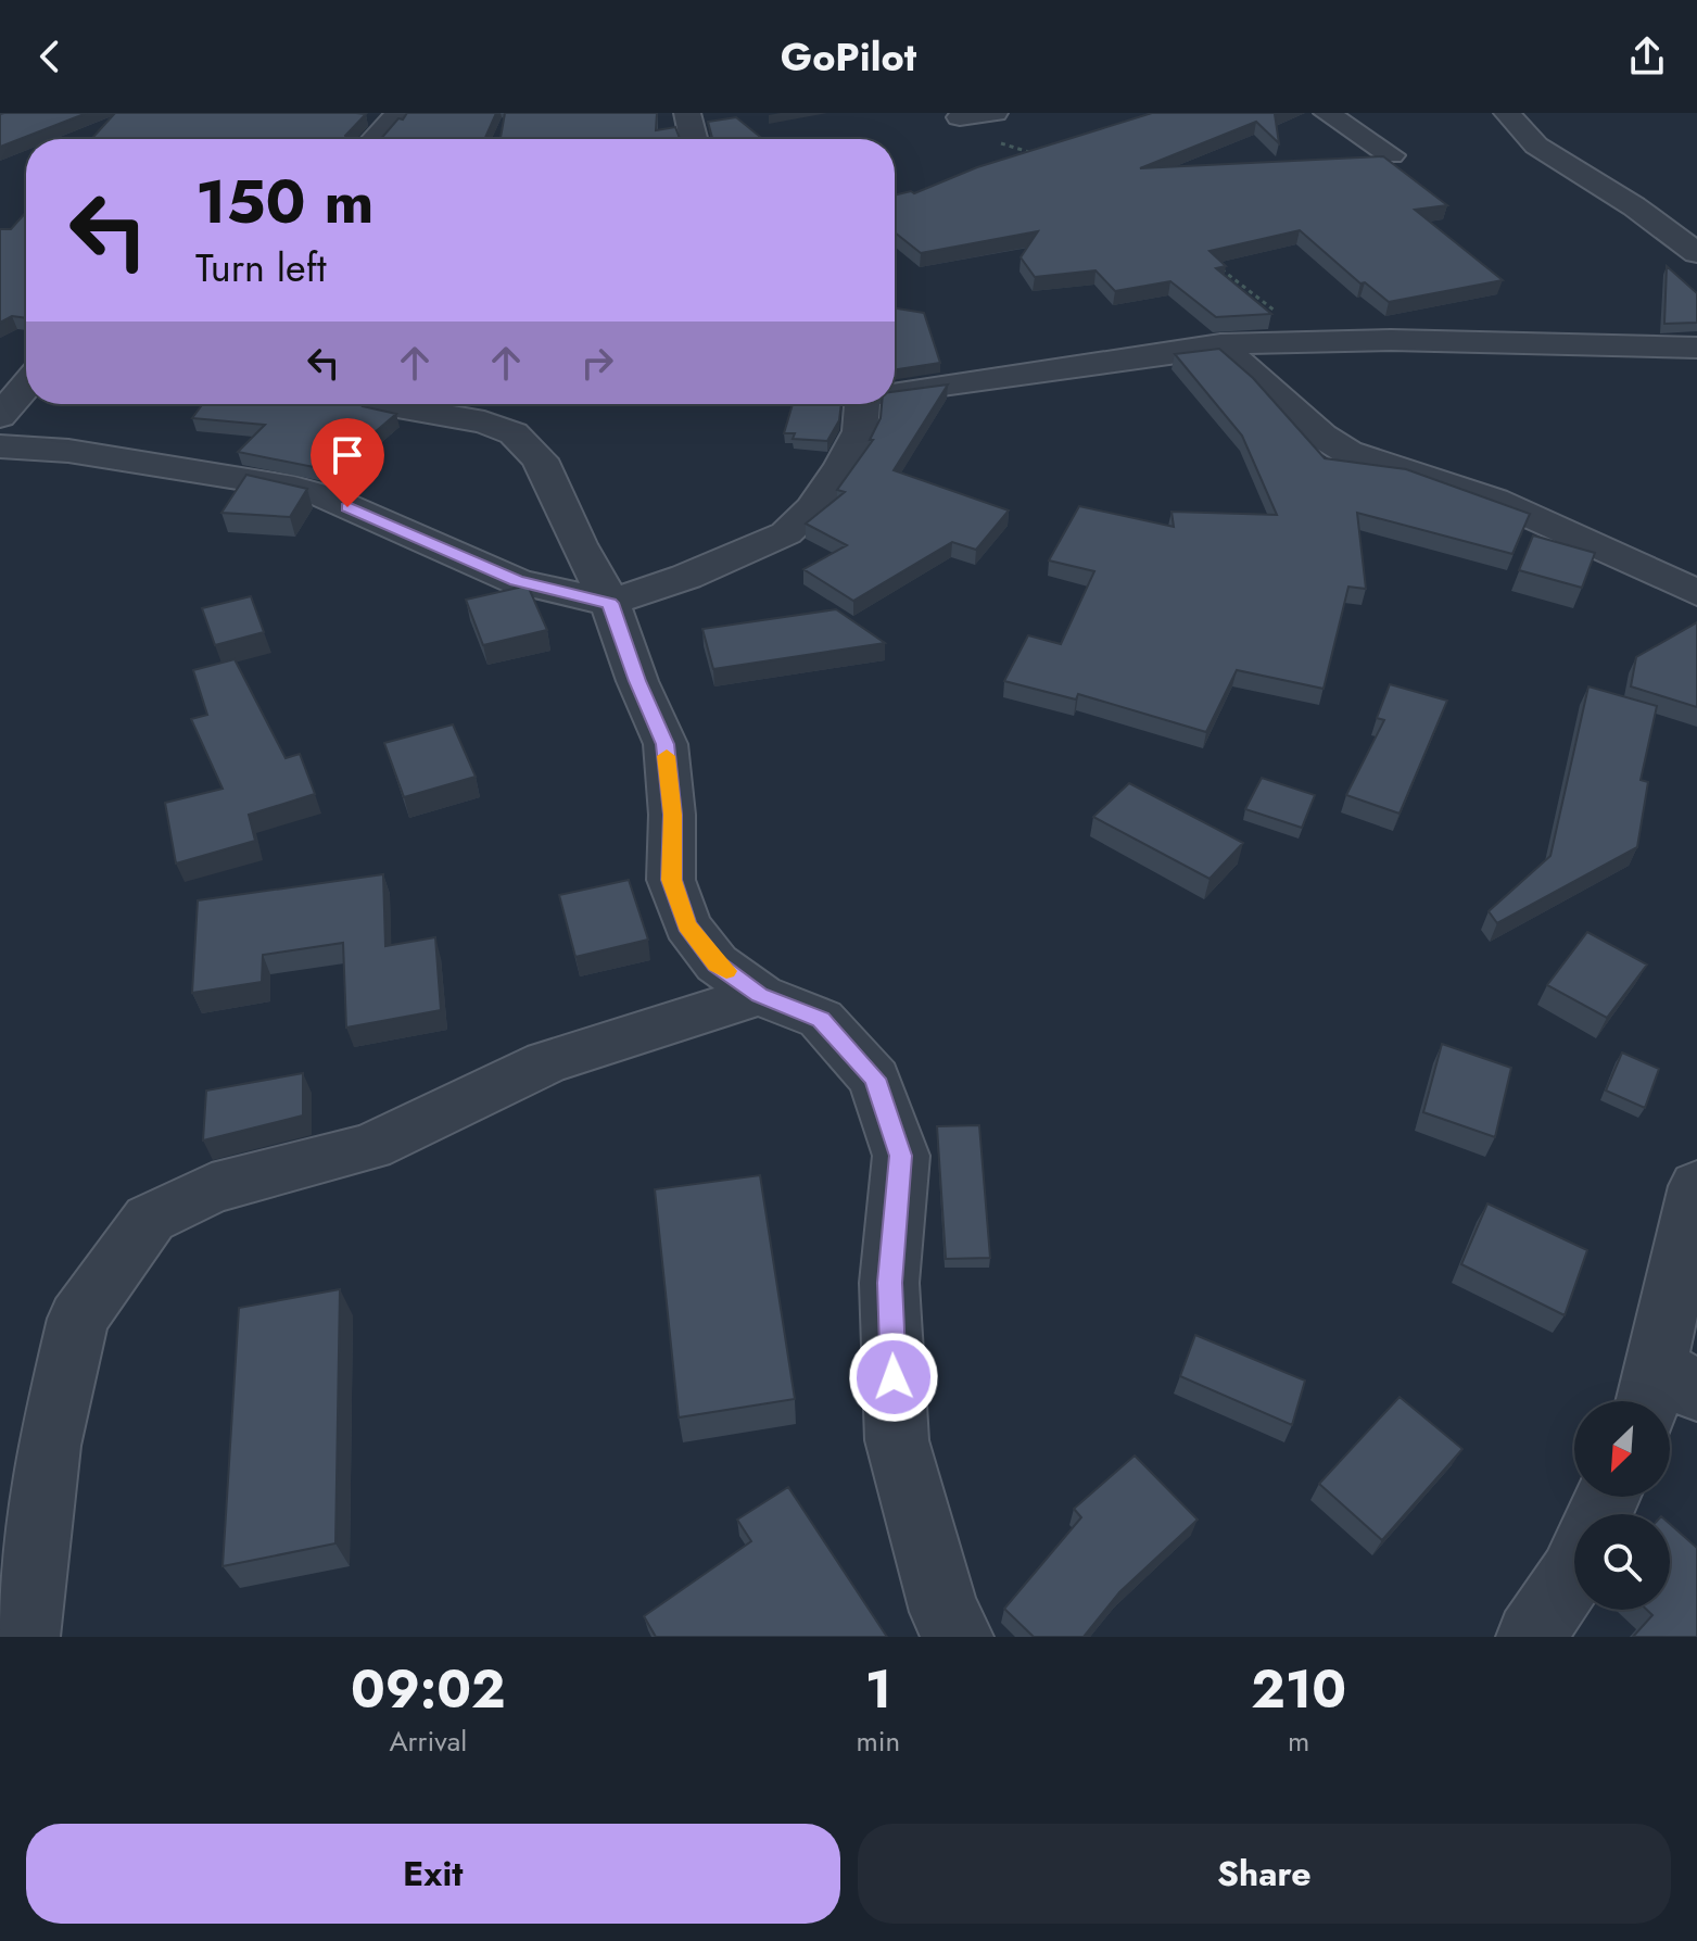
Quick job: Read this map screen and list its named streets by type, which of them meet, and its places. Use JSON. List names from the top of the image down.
{
  "north": "bottom left",
  "page": {
    "header": "GoPilot",
    "turn": ["150 m", "Turn left"],
    "eta": [
      "09:02",
      "Arrival",
      "1",
      "min",
      "210",
      "m"
    ],
    "buttons": ["Exit", "Share"]
  }
}
